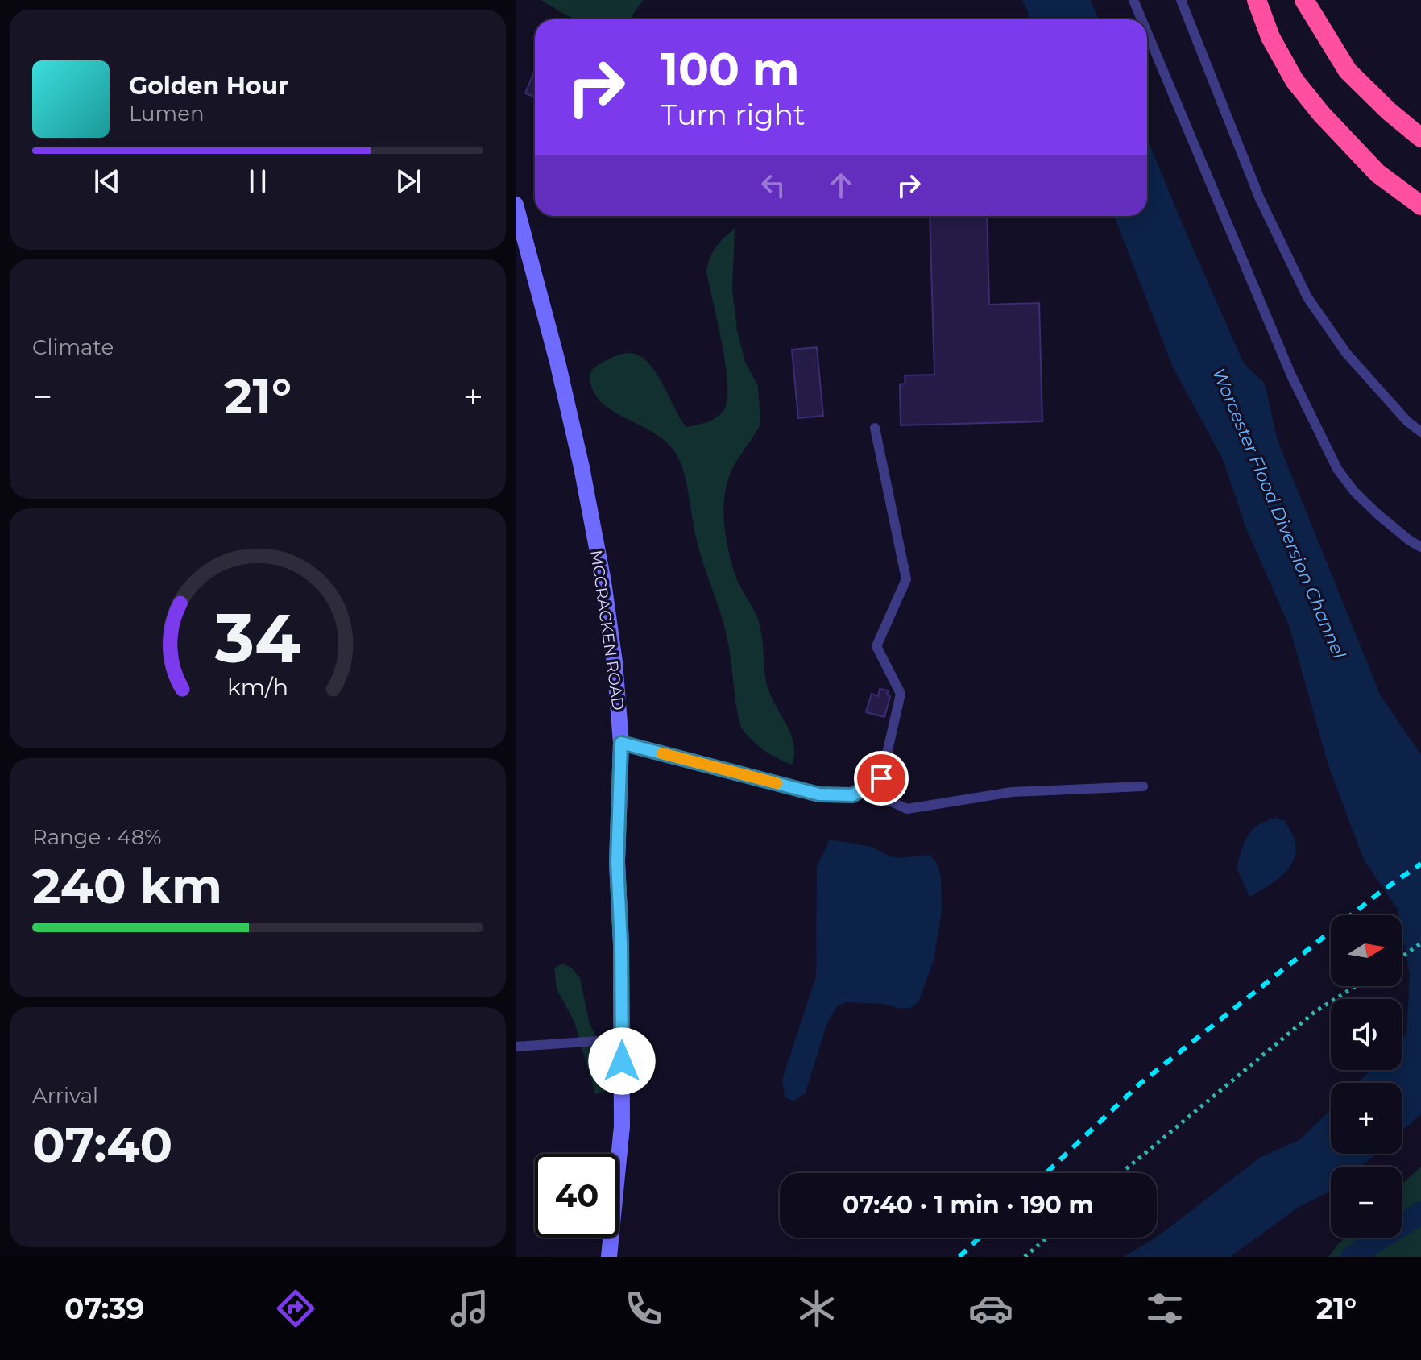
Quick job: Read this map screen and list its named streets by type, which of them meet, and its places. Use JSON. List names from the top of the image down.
{
  "streets": {
    "street": ["MCCRACKEN ROAD"]
  },
  "water": ["Worcester Flood Diversion Channel"],
  "north": "right",
  "page": {
    "turn": ["100 m", "Turn right"],
    "song": ["Golden Hour", "Lumen"],
    "tile": [
      "Climate",
      ["Range · 48%", "240 km"],
      ["Arrival", "07:40"]
    ],
    "heat": ["−", "21°", "+"],
    "map_buttons": ["+", "−"],
    "limit": "40",
    "trip": "07:40 · 1 min · 190 m",
    "tabs": ["07:39", "21°"],
    "gauge": ["34", "km/h"]
  }
}
